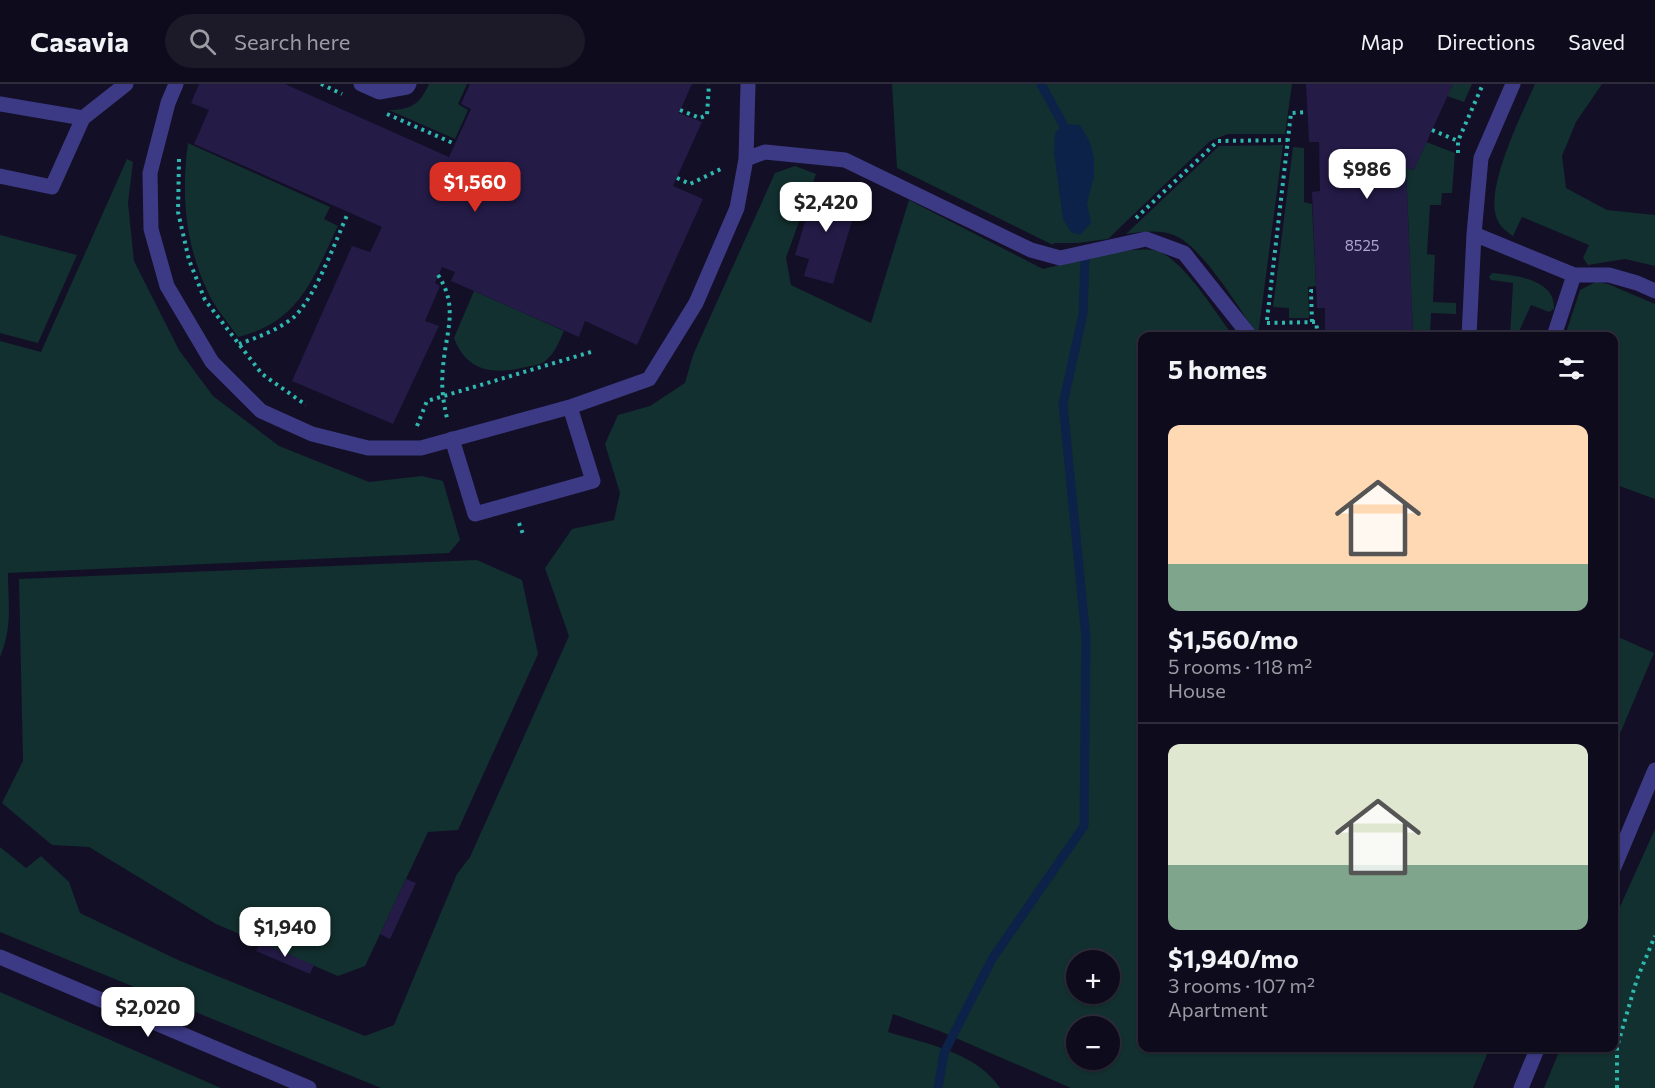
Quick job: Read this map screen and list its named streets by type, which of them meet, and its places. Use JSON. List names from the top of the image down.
{
  "house_numbers": ["8525"],
  "page": {
    "header": "Casavia",
    "search": "Search here",
    "nav": ["Map", "Directions", "Saved"],
    "price": [
      "$986",
      "$1,560",
      "$2,420",
      "$1,940",
      "$2,020"
    ],
    "heading": "5 homes",
    "list": [
      {
        "name": "$1,560/mo",
        "note": "5 rooms · 118 m² · House"
      },
      {
        "name": "$1,940/mo",
        "note": "3 rooms · 107 m² · Apartment"
      }
    ],
    "map_buttons": ["+", "−"]
  }
}
